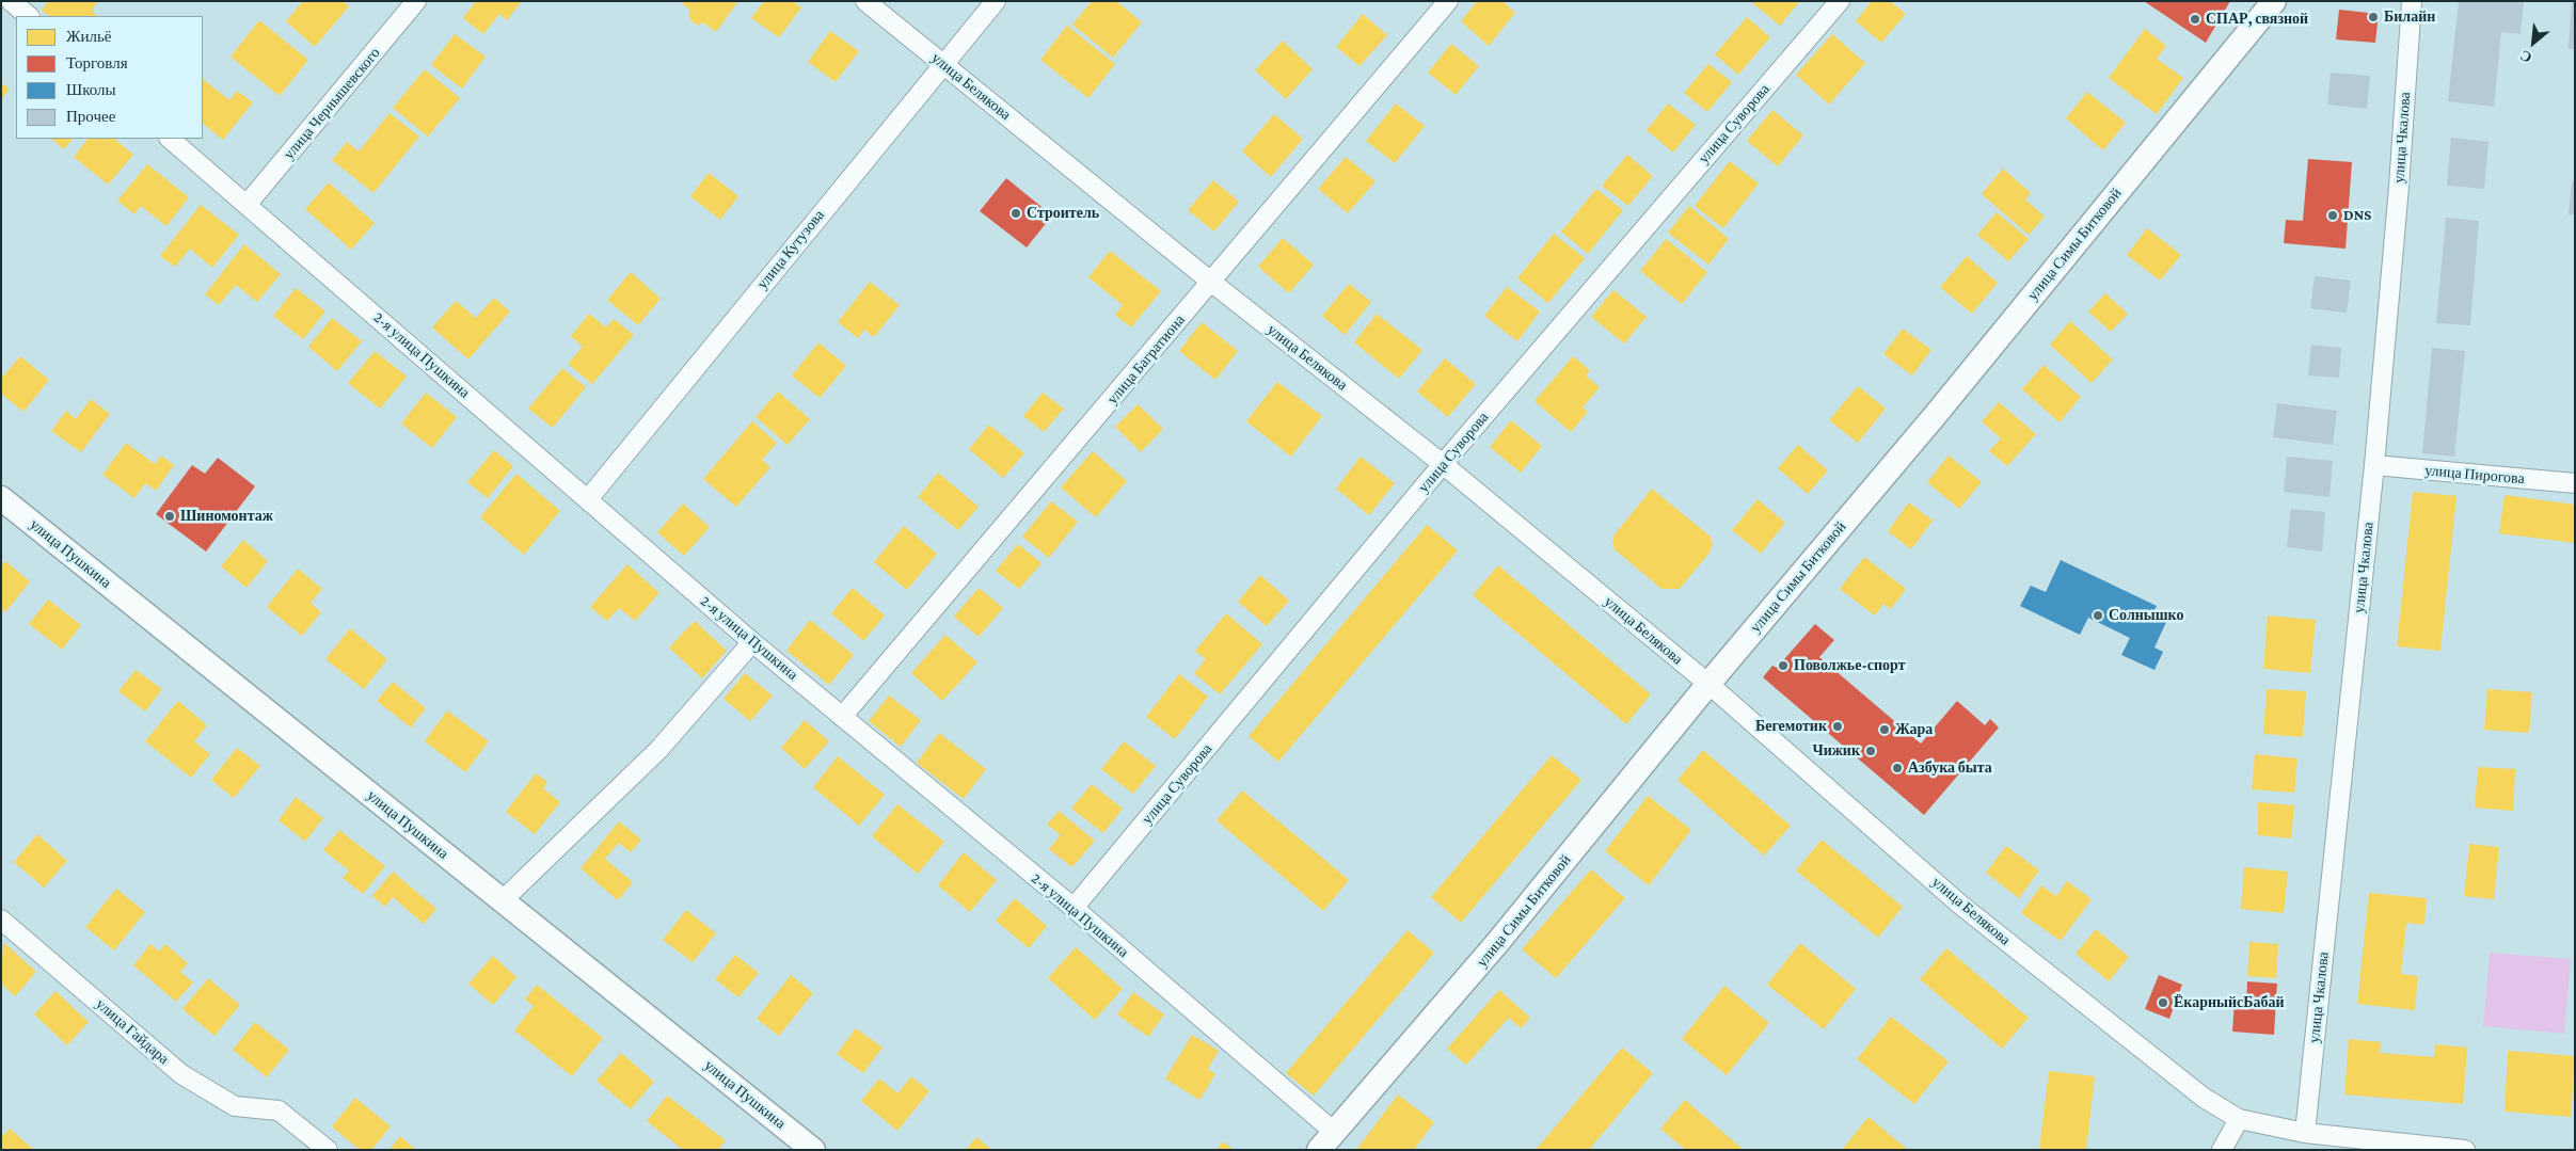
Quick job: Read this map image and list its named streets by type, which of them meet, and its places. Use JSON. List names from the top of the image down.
{
  "streets": {
    "street": [
      "улица Белякова",
      "улица Чернышевского",
      "улица Суворова",
      "улица Чкалова",
      "улица Симы Битковой",
      "улица Кутузова",
      "2-я улица Пушкина",
      "улица Багратиона",
      "улица Пирогова",
      "улица Пушкина",
      "улица Гайдара"
    ]
  },
  "crossings": [
    ["улица Белякова", "улица Суворова"],
    ["улица Белякова", "улица Чкалова"],
    ["улица Белякова", "улица Симы Битковой"],
    ["улица Белякова", "улица Кутузова"],
    ["улица Белякова", "улица Багратиона"],
    ["улица Чернышевского", "2-я улица Пушкина"],
    ["улица Суворова", "2-я улица Пушкина"],
    ["улица Чкалова", "улица Пирогова"],
    ["улица Симы Битковой", "2-я улица Пушкина"],
    ["улица Кутузова", "2-я улица Пушкина"],
    ["2-я улица Пушкина", "улица Багратиона"]
  ],
  "places": [
    "Билайн",
    "СПАР, связной",
    "Строитель",
    "DNS",
    "Шиномонтаж",
    "Солнышко",
    "Поволжье-спорт",
    "Бегемотик",
    "Жара",
    "Чижик",
    "Азбука быта",
    "ЁкарныйсБабай"
  ],
  "legend": [
    "Жильё",
    "Торговля",
    "Школы",
    "Прочее"
  ],
  "north": "bottom left"
}
